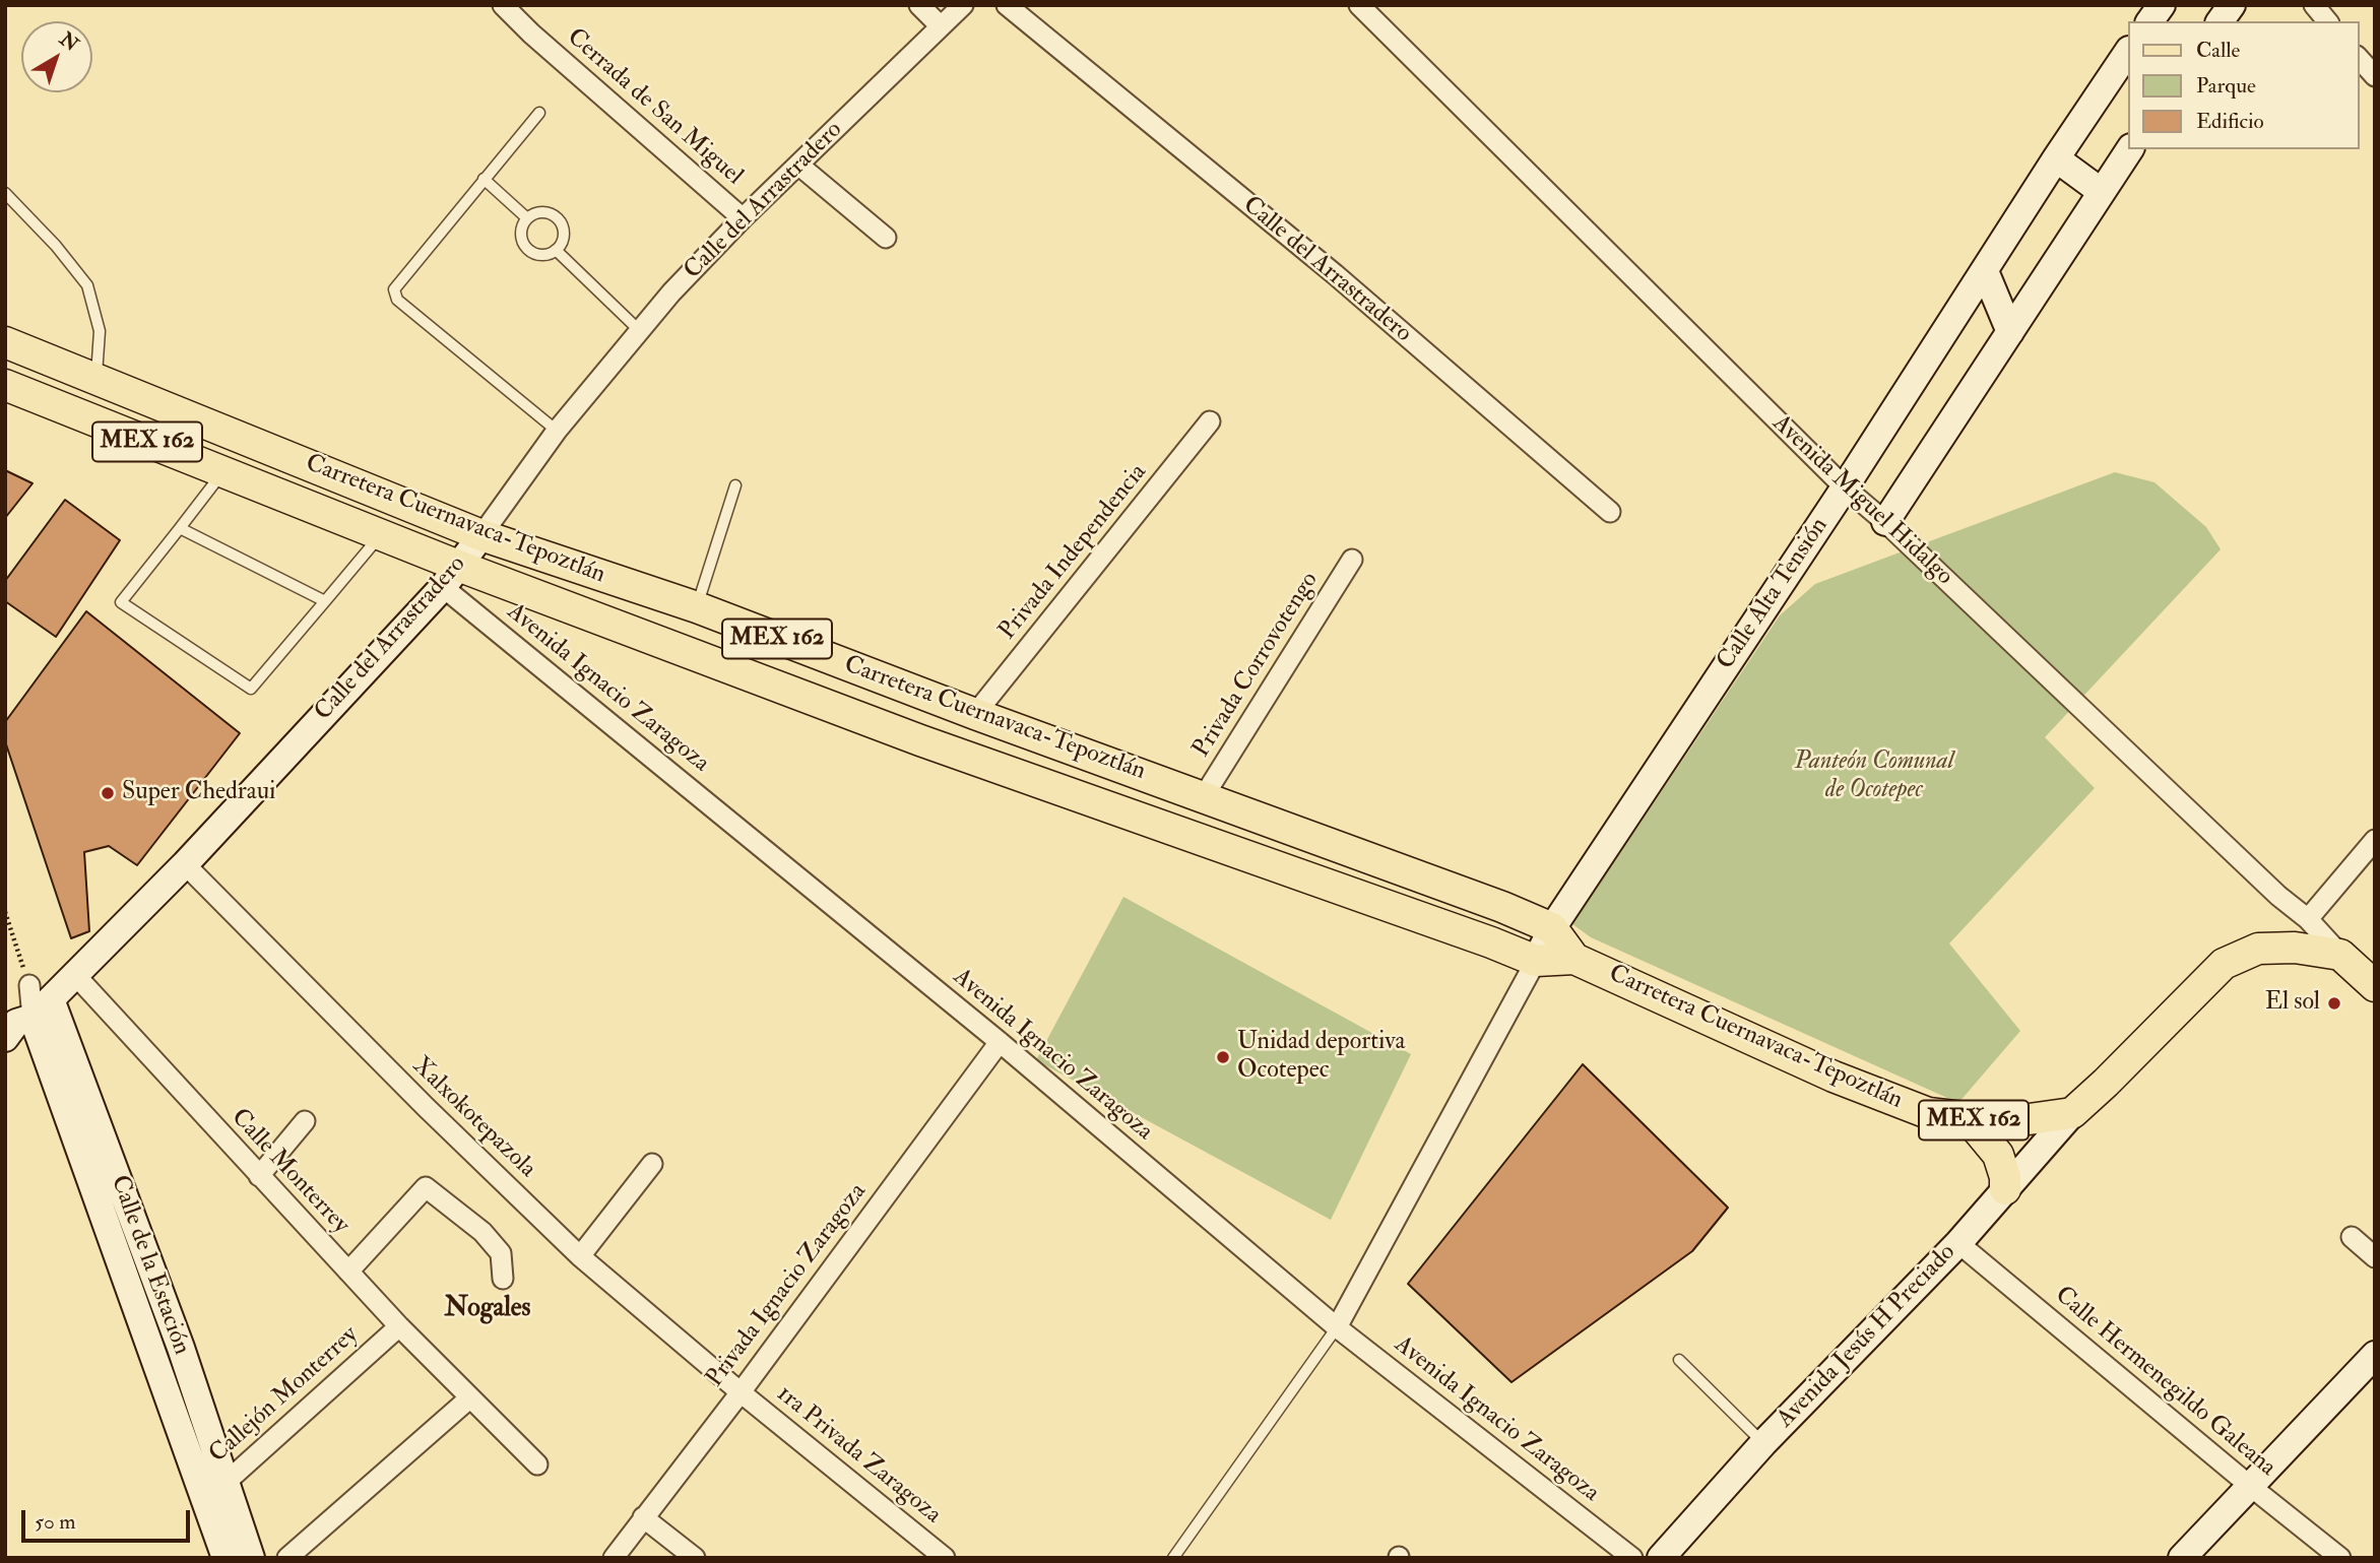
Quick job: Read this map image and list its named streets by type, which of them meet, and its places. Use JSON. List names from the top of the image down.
{
  "streets": {
    "main road": ["MEX 162", "Avenida Miguel Hidalgo", "Carretera Cuernavaca-Tepoztlán"],
    "street": [
      "Cerrada de San Miguel",
      "Calle del Arrastradero",
      "Privada Independencia",
      "Calle Alta Tensión",
      "Privada Corrovotengo",
      "Avenida Ignacio Zaragoza",
      "Xalxokotepazola",
      "Calle Monterrey",
      "Calle de la Estación",
      "Privada Ignacio Zaragoza",
      "Avenida Jesús H Preciado",
      "Calle Hermenegildo Galeana",
      "Callejón Monterrey",
      "1ra Privada Zaragoza"
    ]
  },
  "crossings": [
    ["Cerrada de San Miguel", "Calle del Arrastradero"],
    ["Calle del Arrastradero", "Carretera Cuernavaca-Tepoztlán"],
    ["Calle del Arrastradero", "Avenida Ignacio Zaragoza"],
    ["Calle del Arrastradero", "Xalxokotepazola"],
    ["Calle del Arrastradero", "Calle Monterrey"],
    ["Calle del Arrastradero", "Calle de la Estación"],
    ["Avenida Miguel Hidalgo", "Calle Alta Tensión"],
    ["Carretera Cuernavaca-Tepoztlán", "Privada Independencia"],
    ["Carretera Cuernavaca-Tepoztlán", "Calle Alta Tensión"],
    ["Carretera Cuernavaca-Tepoztlán", "Privada Corrovotengo"],
    ["Carretera Cuernavaca-Tepoztlán", "Avenida Ignacio Zaragoza"],
    ["Carretera Cuernavaca-Tepoztlán", "Avenida Jesús H Preciado"],
    ["Avenida Ignacio Zaragoza", "Privada Ignacio Zaragoza"],
    ["Xalxokotepazola", "Privada Ignacio Zaragoza"],
    ["Xalxokotepazola", "1ra Privada Zaragoza"],
    ["Calle Monterrey", "Callejón Monterrey"],
    ["Calle de la Estación", "Callejón Monterrey"],
    ["Privada Ignacio Zaragoza", "1ra Privada Zaragoza"],
    ["Avenida Jesús H Preciado", "Calle Hermenegildo Galeana"]
  ],
  "districts": ["Nogales"],
  "parks": ["Panteón Comunal de Ocotepec"],
  "places": ["Super Chedraui", "El sol", "Unidad deportiva Ocotepec"],
  "legend": ["Calle", "Parque", "Edificio"],
  "scale_bar": "50 m",
  "north": "top right"
}
